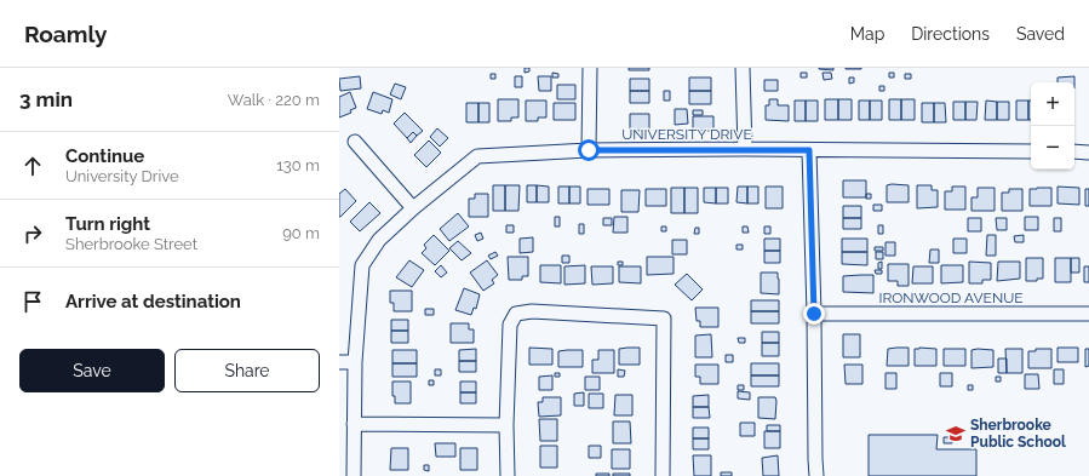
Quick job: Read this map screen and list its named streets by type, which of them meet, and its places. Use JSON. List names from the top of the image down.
{
  "streets": {
    "street": ["UNIVERSITY DRIVE", "IRONWOOD AVENUE"]
  },
  "places": {
    "school or university": ["Sherbrooke Public School"]
  },
  "page": {
    "header": "Roamly",
    "nav": ["Map", "Directions", "Saved"],
    "heading": ["3 min", "Walk · 220 m"],
    "map_buttons": ["+", "−"],
    "list": [
      ["Continue", "University Drive", "130 m"],
      ["Turn right", "Sherbrooke Street", "90 m"],
      "Arrive at destination"
    ],
    "buttons": ["Save", "Share"]
  }
}
